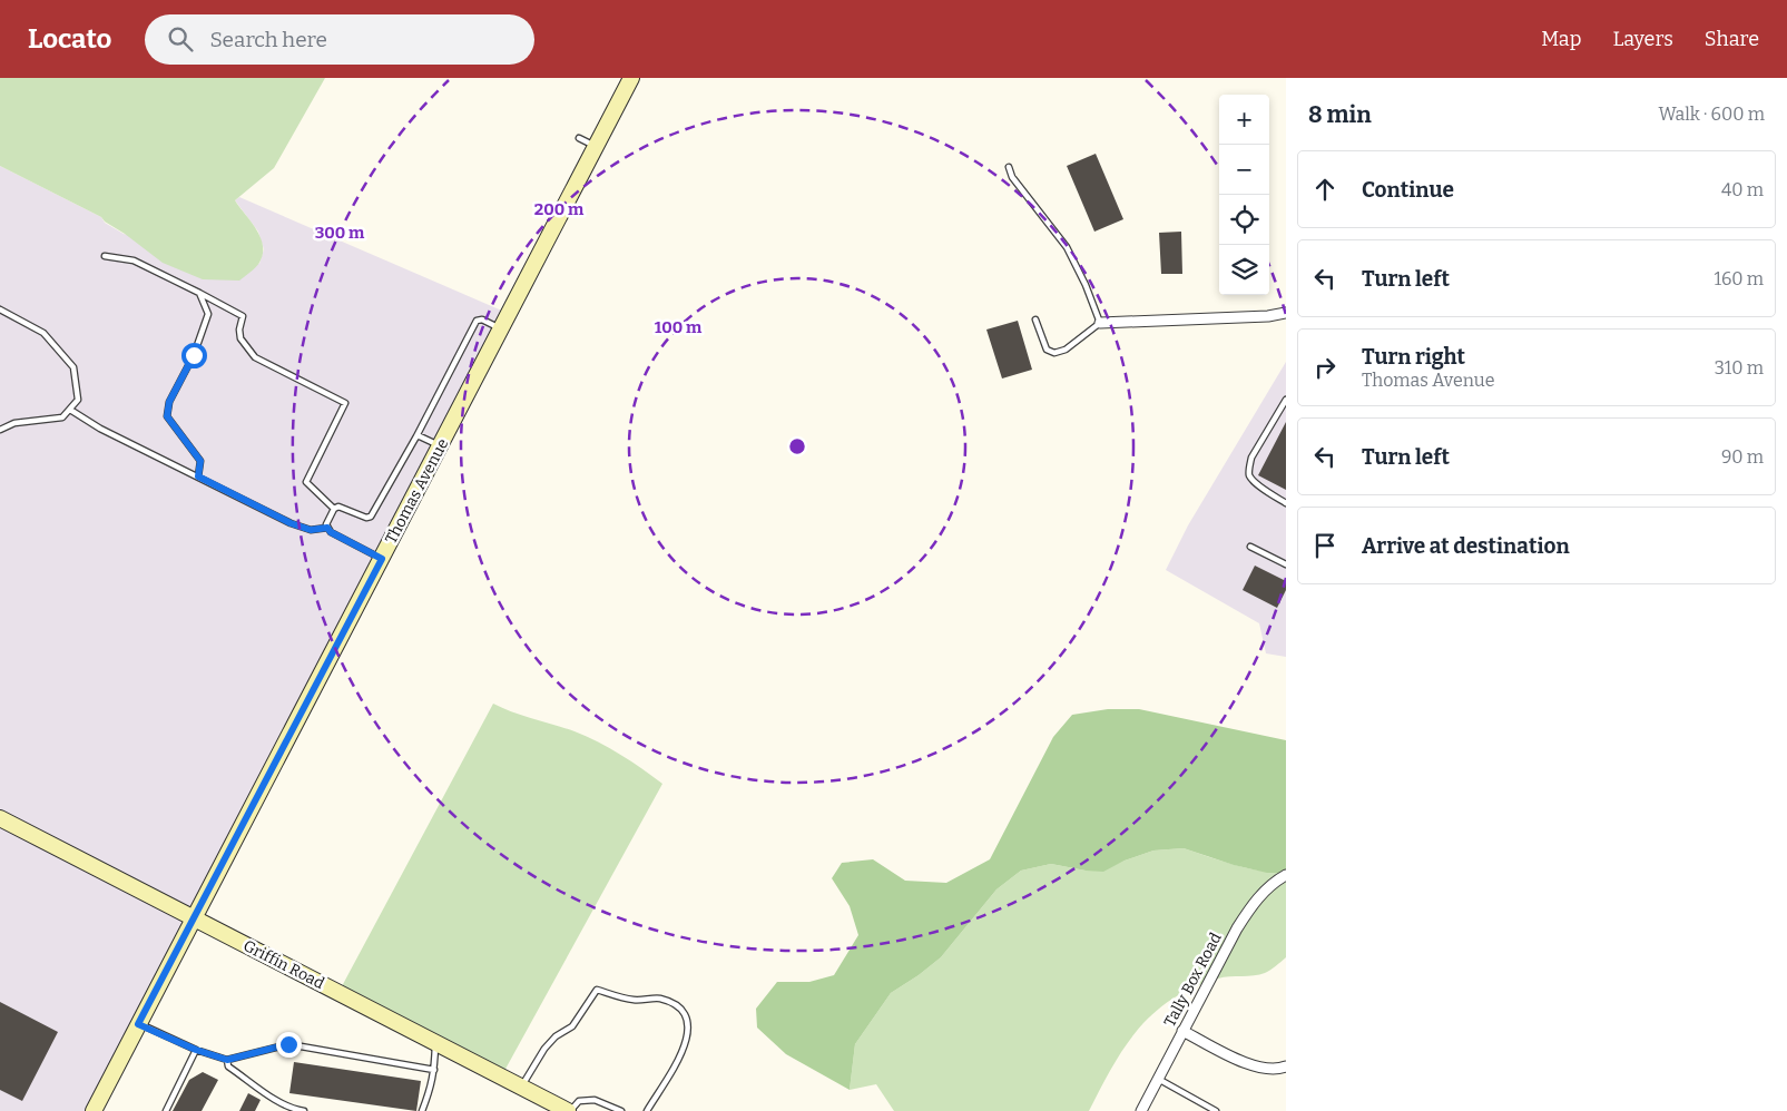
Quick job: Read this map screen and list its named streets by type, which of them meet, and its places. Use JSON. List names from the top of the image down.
{
  "streets": {
    "street": ["Thomas Avenue", "Griffin Road", "Tally Box Road"]
  },
  "crossings": [
    ["Thomas Avenue", "Griffin Road"]
  ],
  "page": {
    "header": "Locato",
    "search": "Search here",
    "nav": ["Map", "Layers", "Share"],
    "heading": ["8 min", "Walk · 600 m"],
    "map_buttons": ["+", "−"],
    "list": [
      ["Continue", "40 m"],
      ["Turn left", "160 m"],
      ["Turn right", "Thomas Avenue", "310 m"],
      ["Turn left", "90 m"],
      "Arrive at destination"
    ]
  },
  "rings": ["200 m", "300 m", "100 m"]
}
